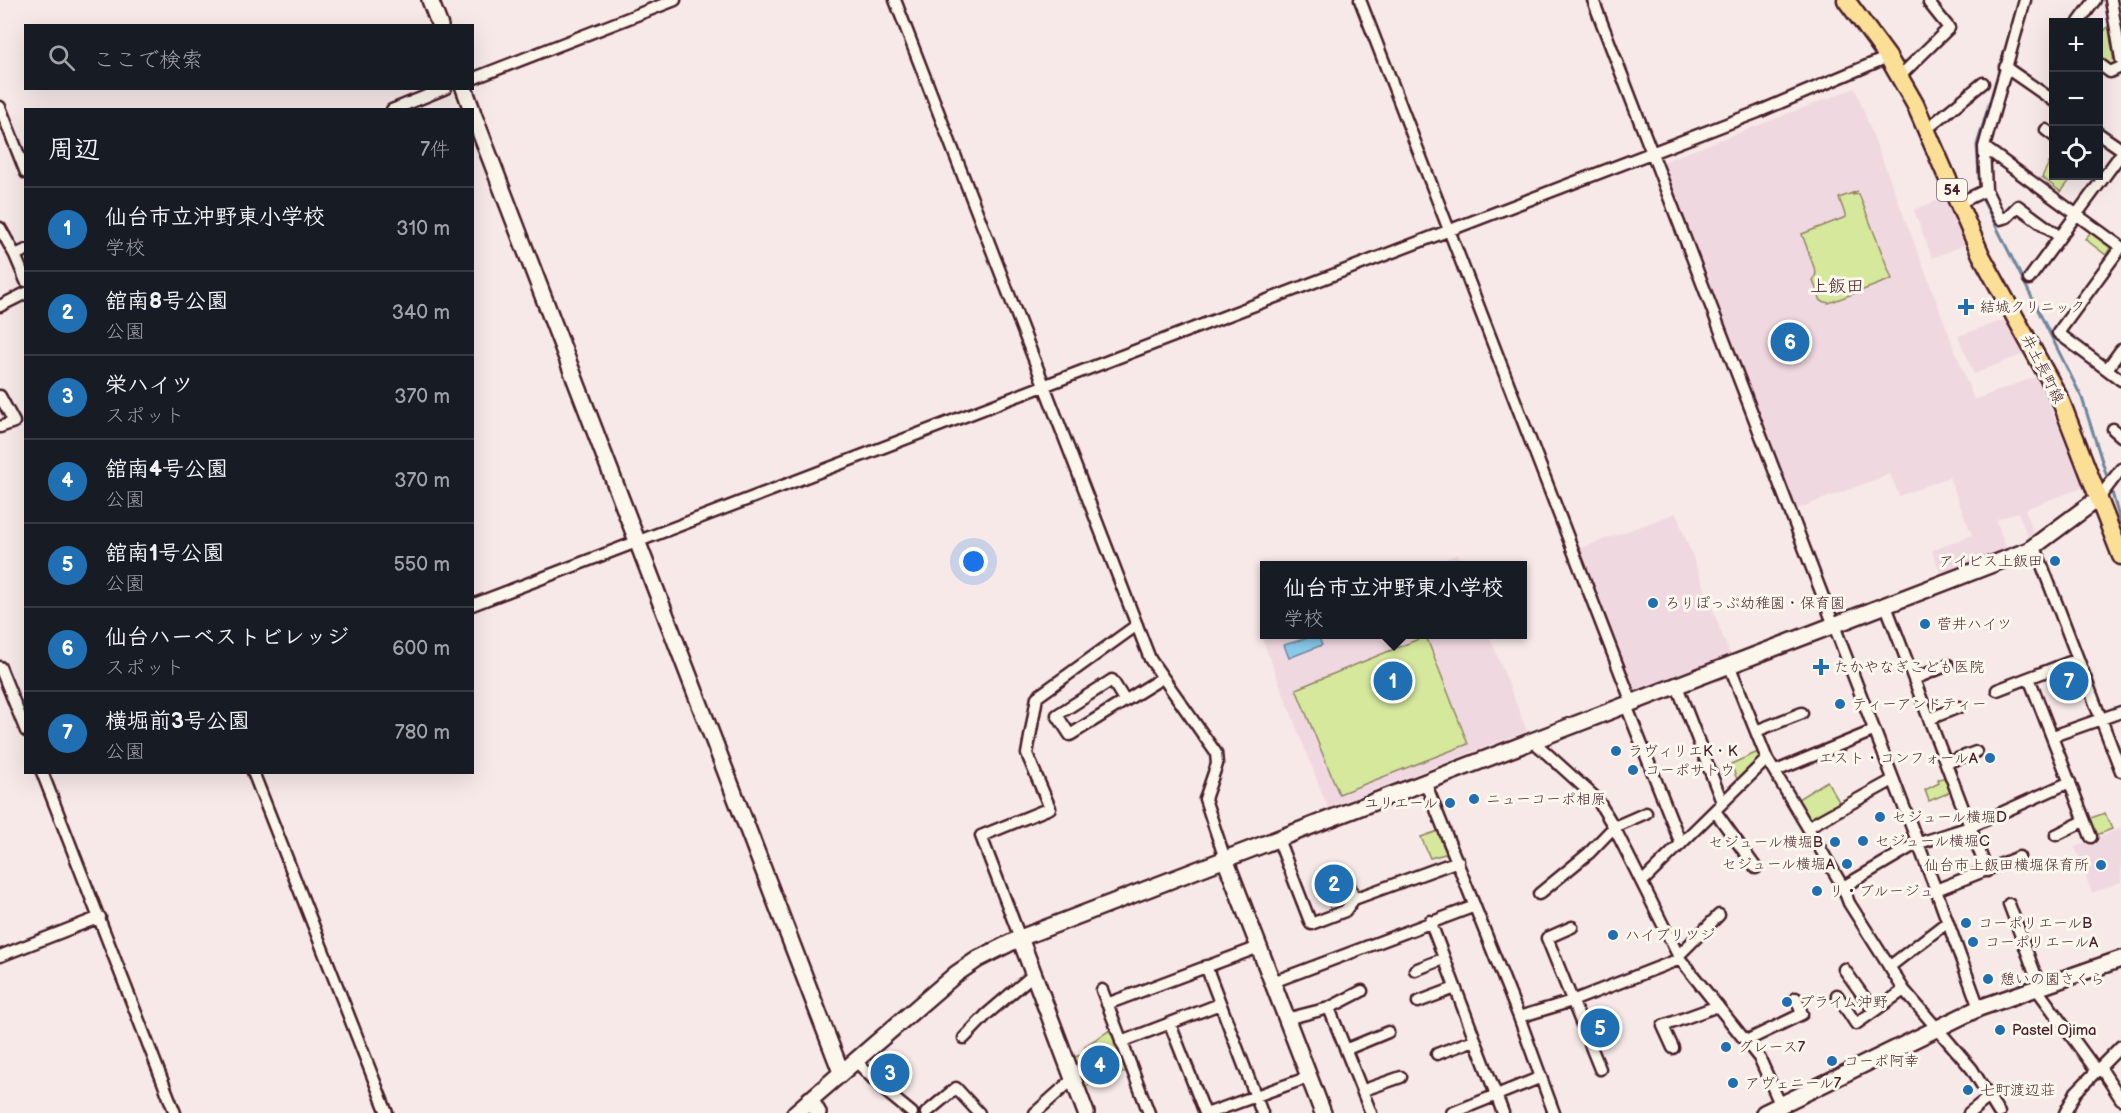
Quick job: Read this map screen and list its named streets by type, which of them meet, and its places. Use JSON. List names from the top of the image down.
{
  "streets": {
    "main road": ["54", "井土長町線"]
  },
  "districts": ["上飯田"],
  "places": {
    "health": ["結城クリニック", "たかやなぎこども医院"],
    "other": [
      "アイビス上飯田",
      "ろりぽっぷ幼稚園・保育園",
      "菅井ハイツ",
      "ティーアンドティー",
      "ラヴィリエK・K",
      "エスト・コンフォールA",
      "コーポサトウ",
      "ニューコーポ相原",
      "ユリエール",
      "セジュール横堀D",
      "セジュール横堀C",
      "セジュール横堀B",
      "セジュール横堀A",
      "仙台市上飯田横堀保育所",
      "リ・ブルージュ",
      "コーポリエールB",
      "ハイブリツジ",
      "コーポリエールA",
      "憩いの園さくら",
      "プライム沖野",
      "Pastel Ojima",
      "グレース7",
      "コーポ阿幸",
      "アヴェニール7",
      "七町渡辺荘"
    ]
  },
  "page": {
    "map_buttons": ["+", "−"],
    "search": "ここで検索",
    "heading": ["周辺", "7件"],
    "list": [
      {
        "mark": "1",
        "name": "仙台市立沖野東小学校",
        "note": "学校",
        "value": "310 m"
      },
      {
        "mark": "2",
        "name": "舘南8号公園",
        "note": "公園",
        "value": "340 m"
      },
      {
        "mark": "3",
        "name": "栄ハイツ",
        "note": "スポット",
        "value": "370 m"
      },
      {
        "mark": "4",
        "name": "舘南4号公園",
        "note": "公園",
        "value": "370 m"
      },
      {
        "mark": "5",
        "name": "舘南1号公園",
        "note": "公園",
        "value": "550 m"
      },
      {
        "mark": "6",
        "name": "仙台ハーベストビレッジ",
        "note": "スポット",
        "value": "600 m"
      },
      {
        "mark": "7",
        "name": "横堀前3号公園",
        "note": "公園",
        "value": "780 m"
      }
    ],
    "pins": [
      "6",
      "1",
      "7",
      "2",
      "5",
      "4",
      "3"
    ],
    "popup": ["仙台市立沖野東小学校", "学校"]
  }
}
